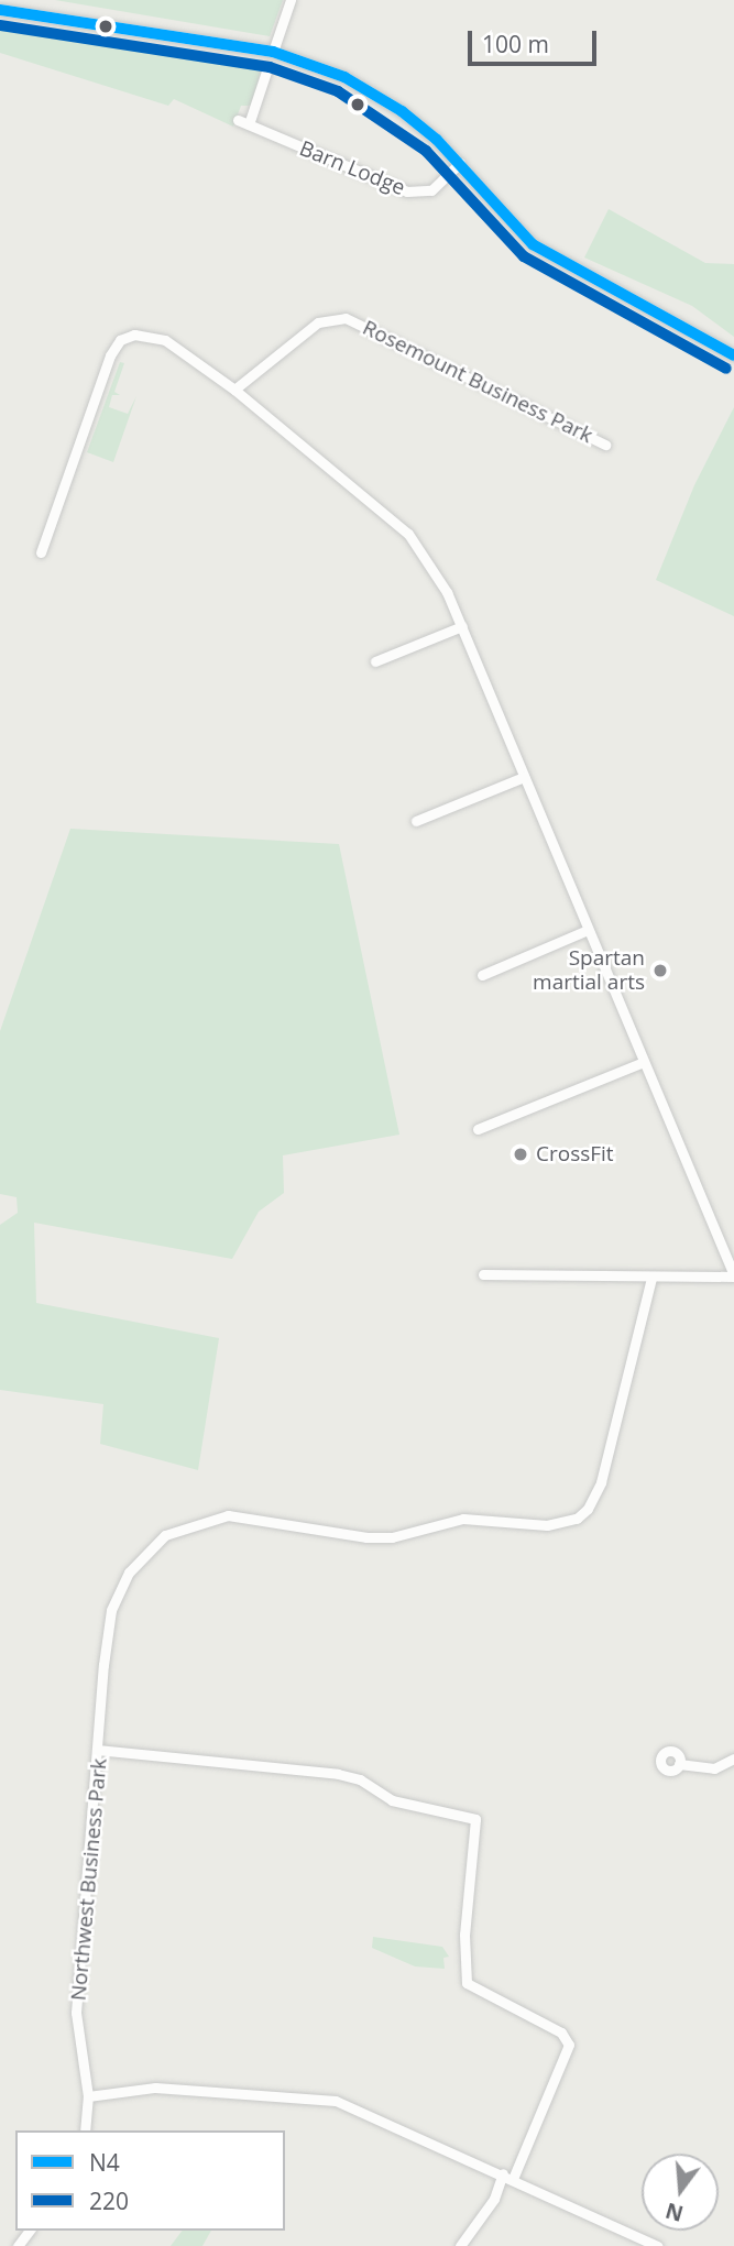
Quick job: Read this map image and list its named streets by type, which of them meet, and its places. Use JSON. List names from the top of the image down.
{
  "streets": {
    "street": ["Barn Lodge", "Rosemount Business Park", "Northwest Business Park"]
  },
  "places": ["Spartan martial arts", "CrossFit"],
  "lines": ["transit line N4", "transit line 220"],
  "legend": ["N4", "220"],
  "scale_bar": "100 m",
  "north": "bottom"
}
